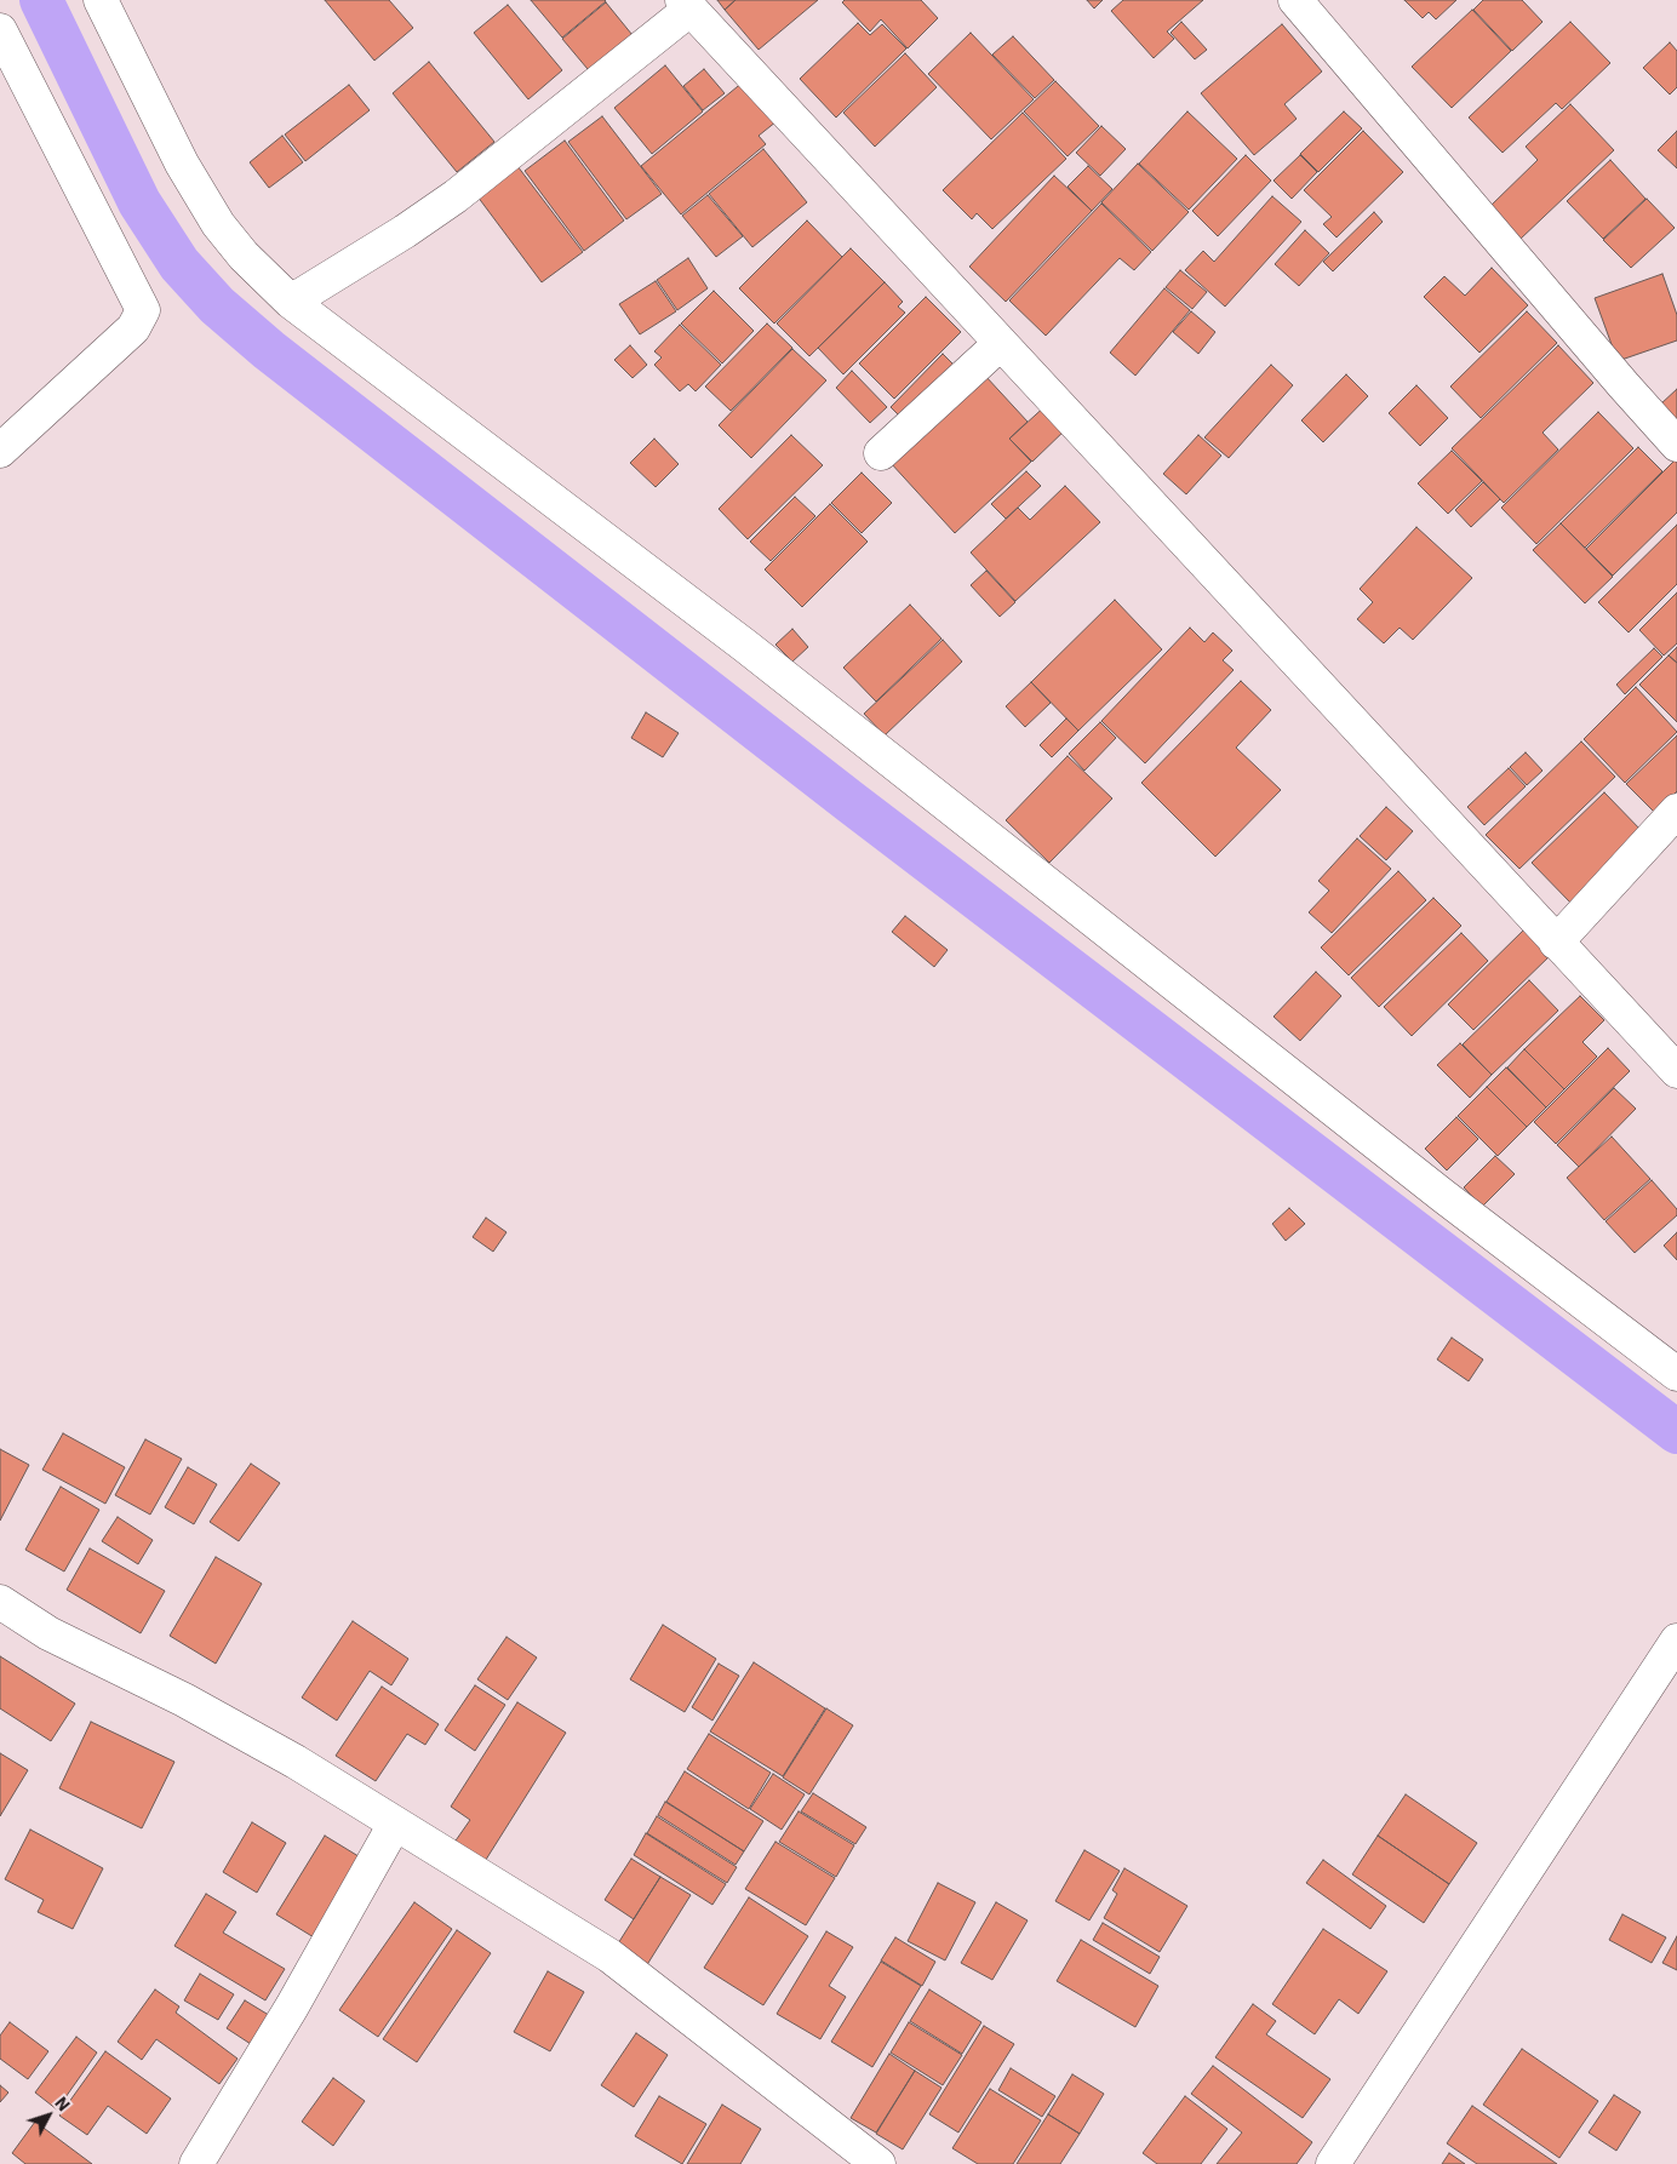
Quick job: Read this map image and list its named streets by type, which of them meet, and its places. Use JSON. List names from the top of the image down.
{
  "north": "top right"
}
